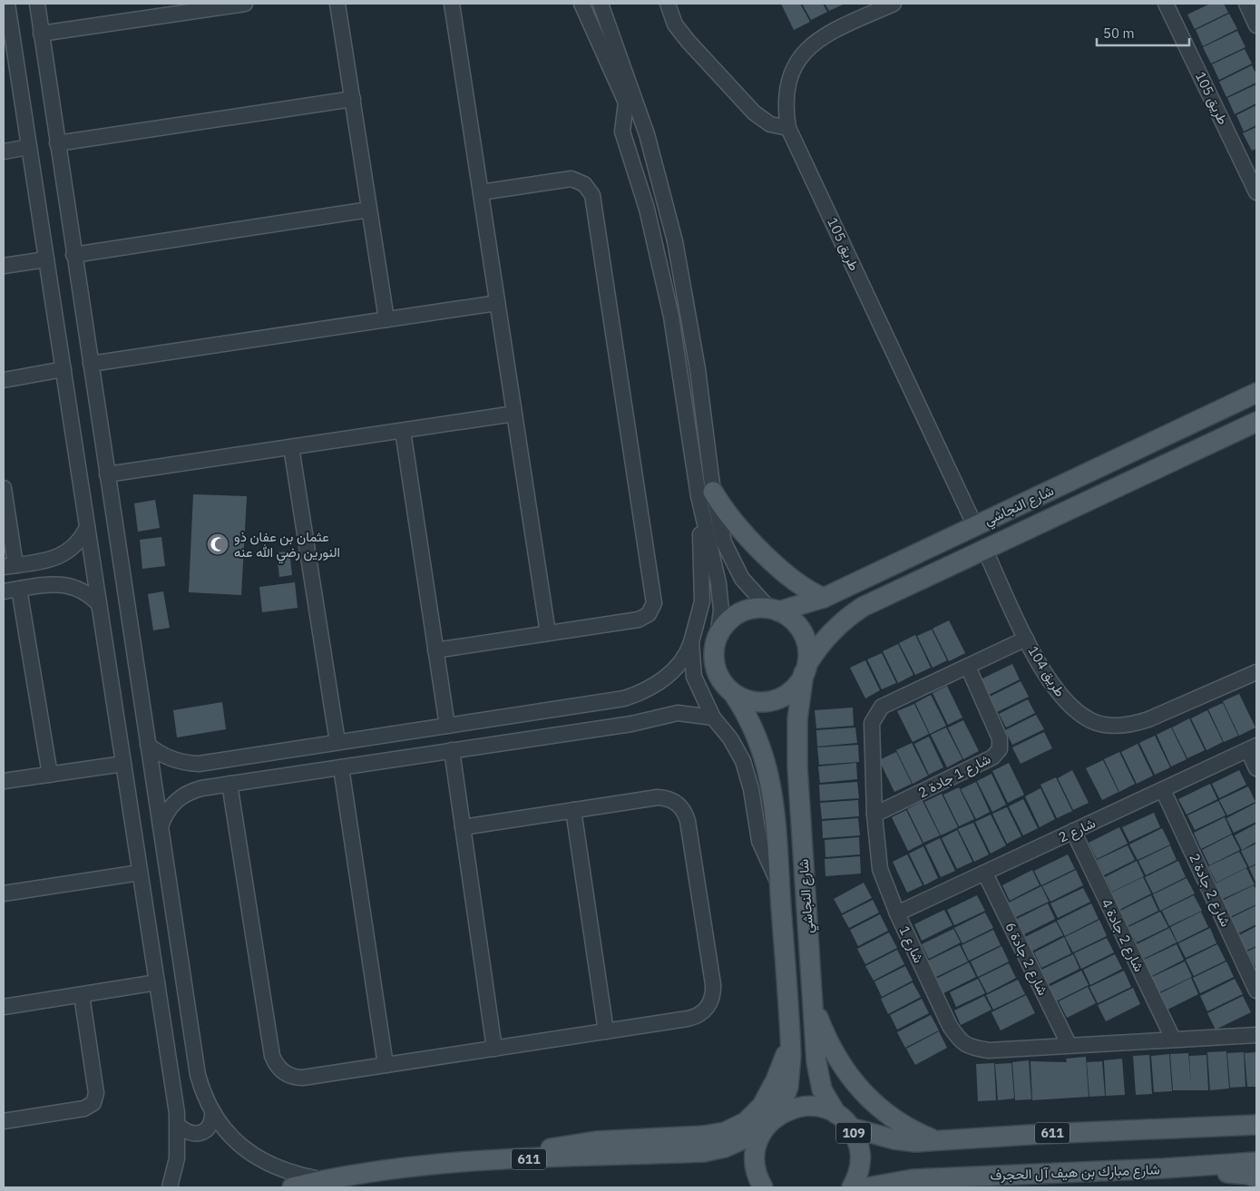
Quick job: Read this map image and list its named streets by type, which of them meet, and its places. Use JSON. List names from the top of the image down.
{
  "streets": {
    "main road": [
      "شارع النجاشي",
      "109",
      "611",
      "شارع مبارك بن هيف آل الحجرف"
    ],
    "street": [
      "طريق 105",
      "طريق 104",
      "شارع 1 جادة 2",
      "شارع 2",
      "شارع 2 جادة 2",
      "شارع 2 جادة 4",
      "شارع 1",
      "شارع 2 جادة 6"
    ]
  },
  "crossings": [
    ["طريق 105", "شارع النجاشي"],
    ["شارع النجاشي", "طريق 104"],
    ["شارع النجاشي", "109"],
    ["طريق 104", "شارع 1"],
    ["شارع 1 جادة 2", "شارع 1"],
    ["شارع 2", "شارع 2 جادة 2"],
    ["شارع 2", "شارع 2 جادة 4"],
    ["شارع 2", "شارع 1"],
    ["شارع 2", "شارع 2 جادة 6"],
    ["شارع 2 جادة 4", "شارع 1"],
    ["شارع 1", "شارع 2 جادة 6"],
    ["109", "611"]
  ],
  "places": {
    "mosque": ["عثمان بن عفان ذو النورين رضي الله عنه"]
  },
  "scale_bar": "50 m"
}
